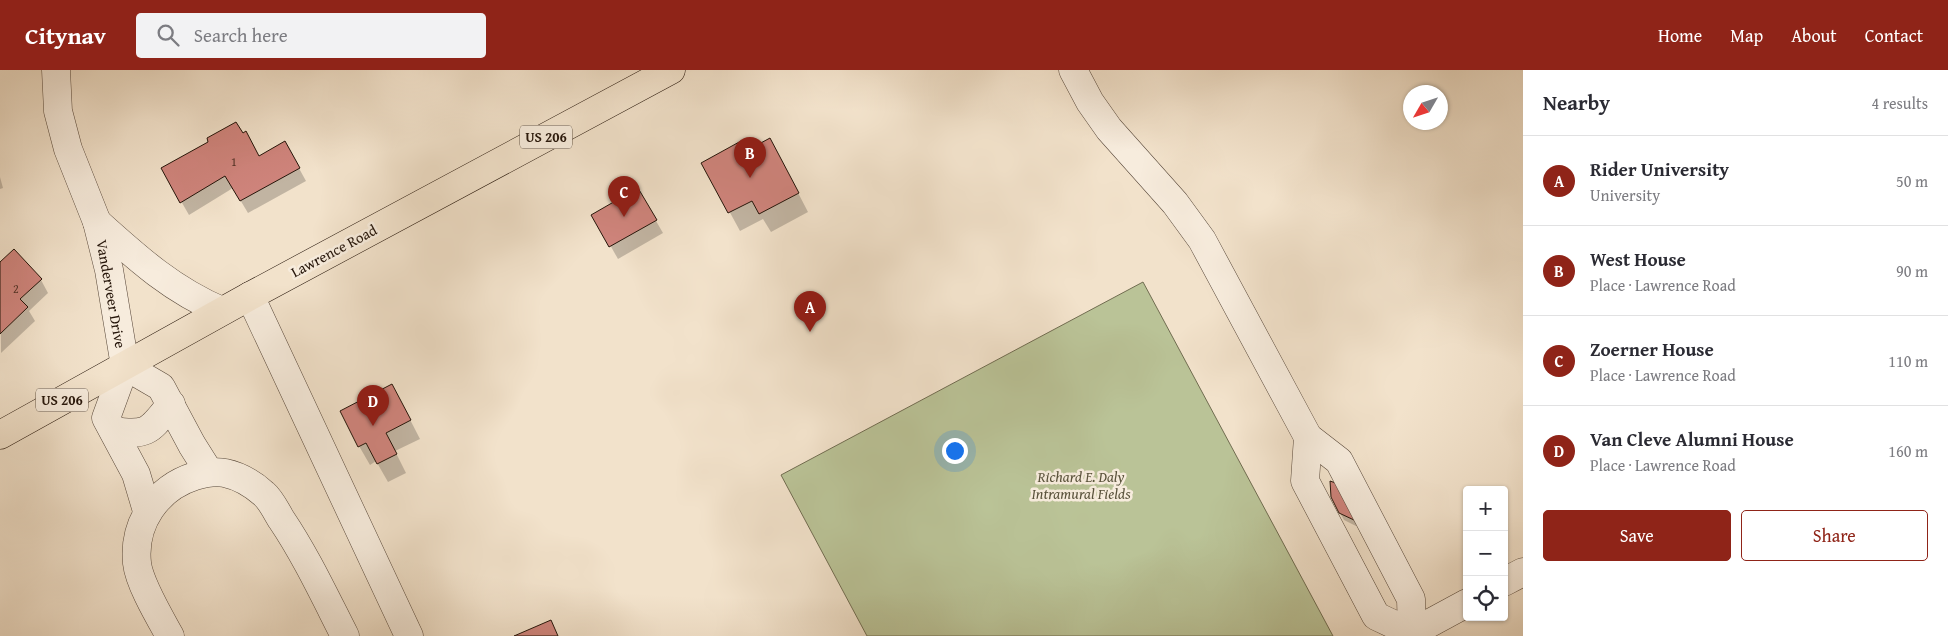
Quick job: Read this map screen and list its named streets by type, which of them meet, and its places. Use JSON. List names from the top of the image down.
{
  "streets": {
    "main road": ["US 206", "Lawrence Road"],
    "street": ["Vanderveer Drive"]
  },
  "crossings": [
    ["Lawrence Road", "Vanderveer Drive"]
  ],
  "parks": ["Richard E. Daly Intramural Fields"],
  "house_numbers": ["1", "2"],
  "north": "bottom left",
  "page": {
    "header": "Citynav",
    "search": "Search here",
    "nav": [
      "Home",
      "Map",
      "About",
      "Contact"
    ],
    "heading": ["Nearby", "4 results"],
    "list": [
      {
        "mark": "A",
        "name": "Rider University",
        "note": "University",
        "value": "50 m"
      },
      {
        "mark": "B",
        "name": "West House",
        "note": "Place · Lawrence Road",
        "value": "90 m"
      },
      {
        "mark": "C",
        "name": "Zoerner House",
        "note": "Place · Lawrence Road",
        "value": "110 m"
      },
      {
        "mark": "D",
        "name": "Van Cleve Alumni House",
        "note": "Place · Lawrence Road",
        "value": "160 m"
      }
    ],
    "pins": [
      "B",
      "C",
      "A",
      "D"
    ],
    "map_buttons": ["+", "−"],
    "buttons": ["Save", "Share"]
  }
}
